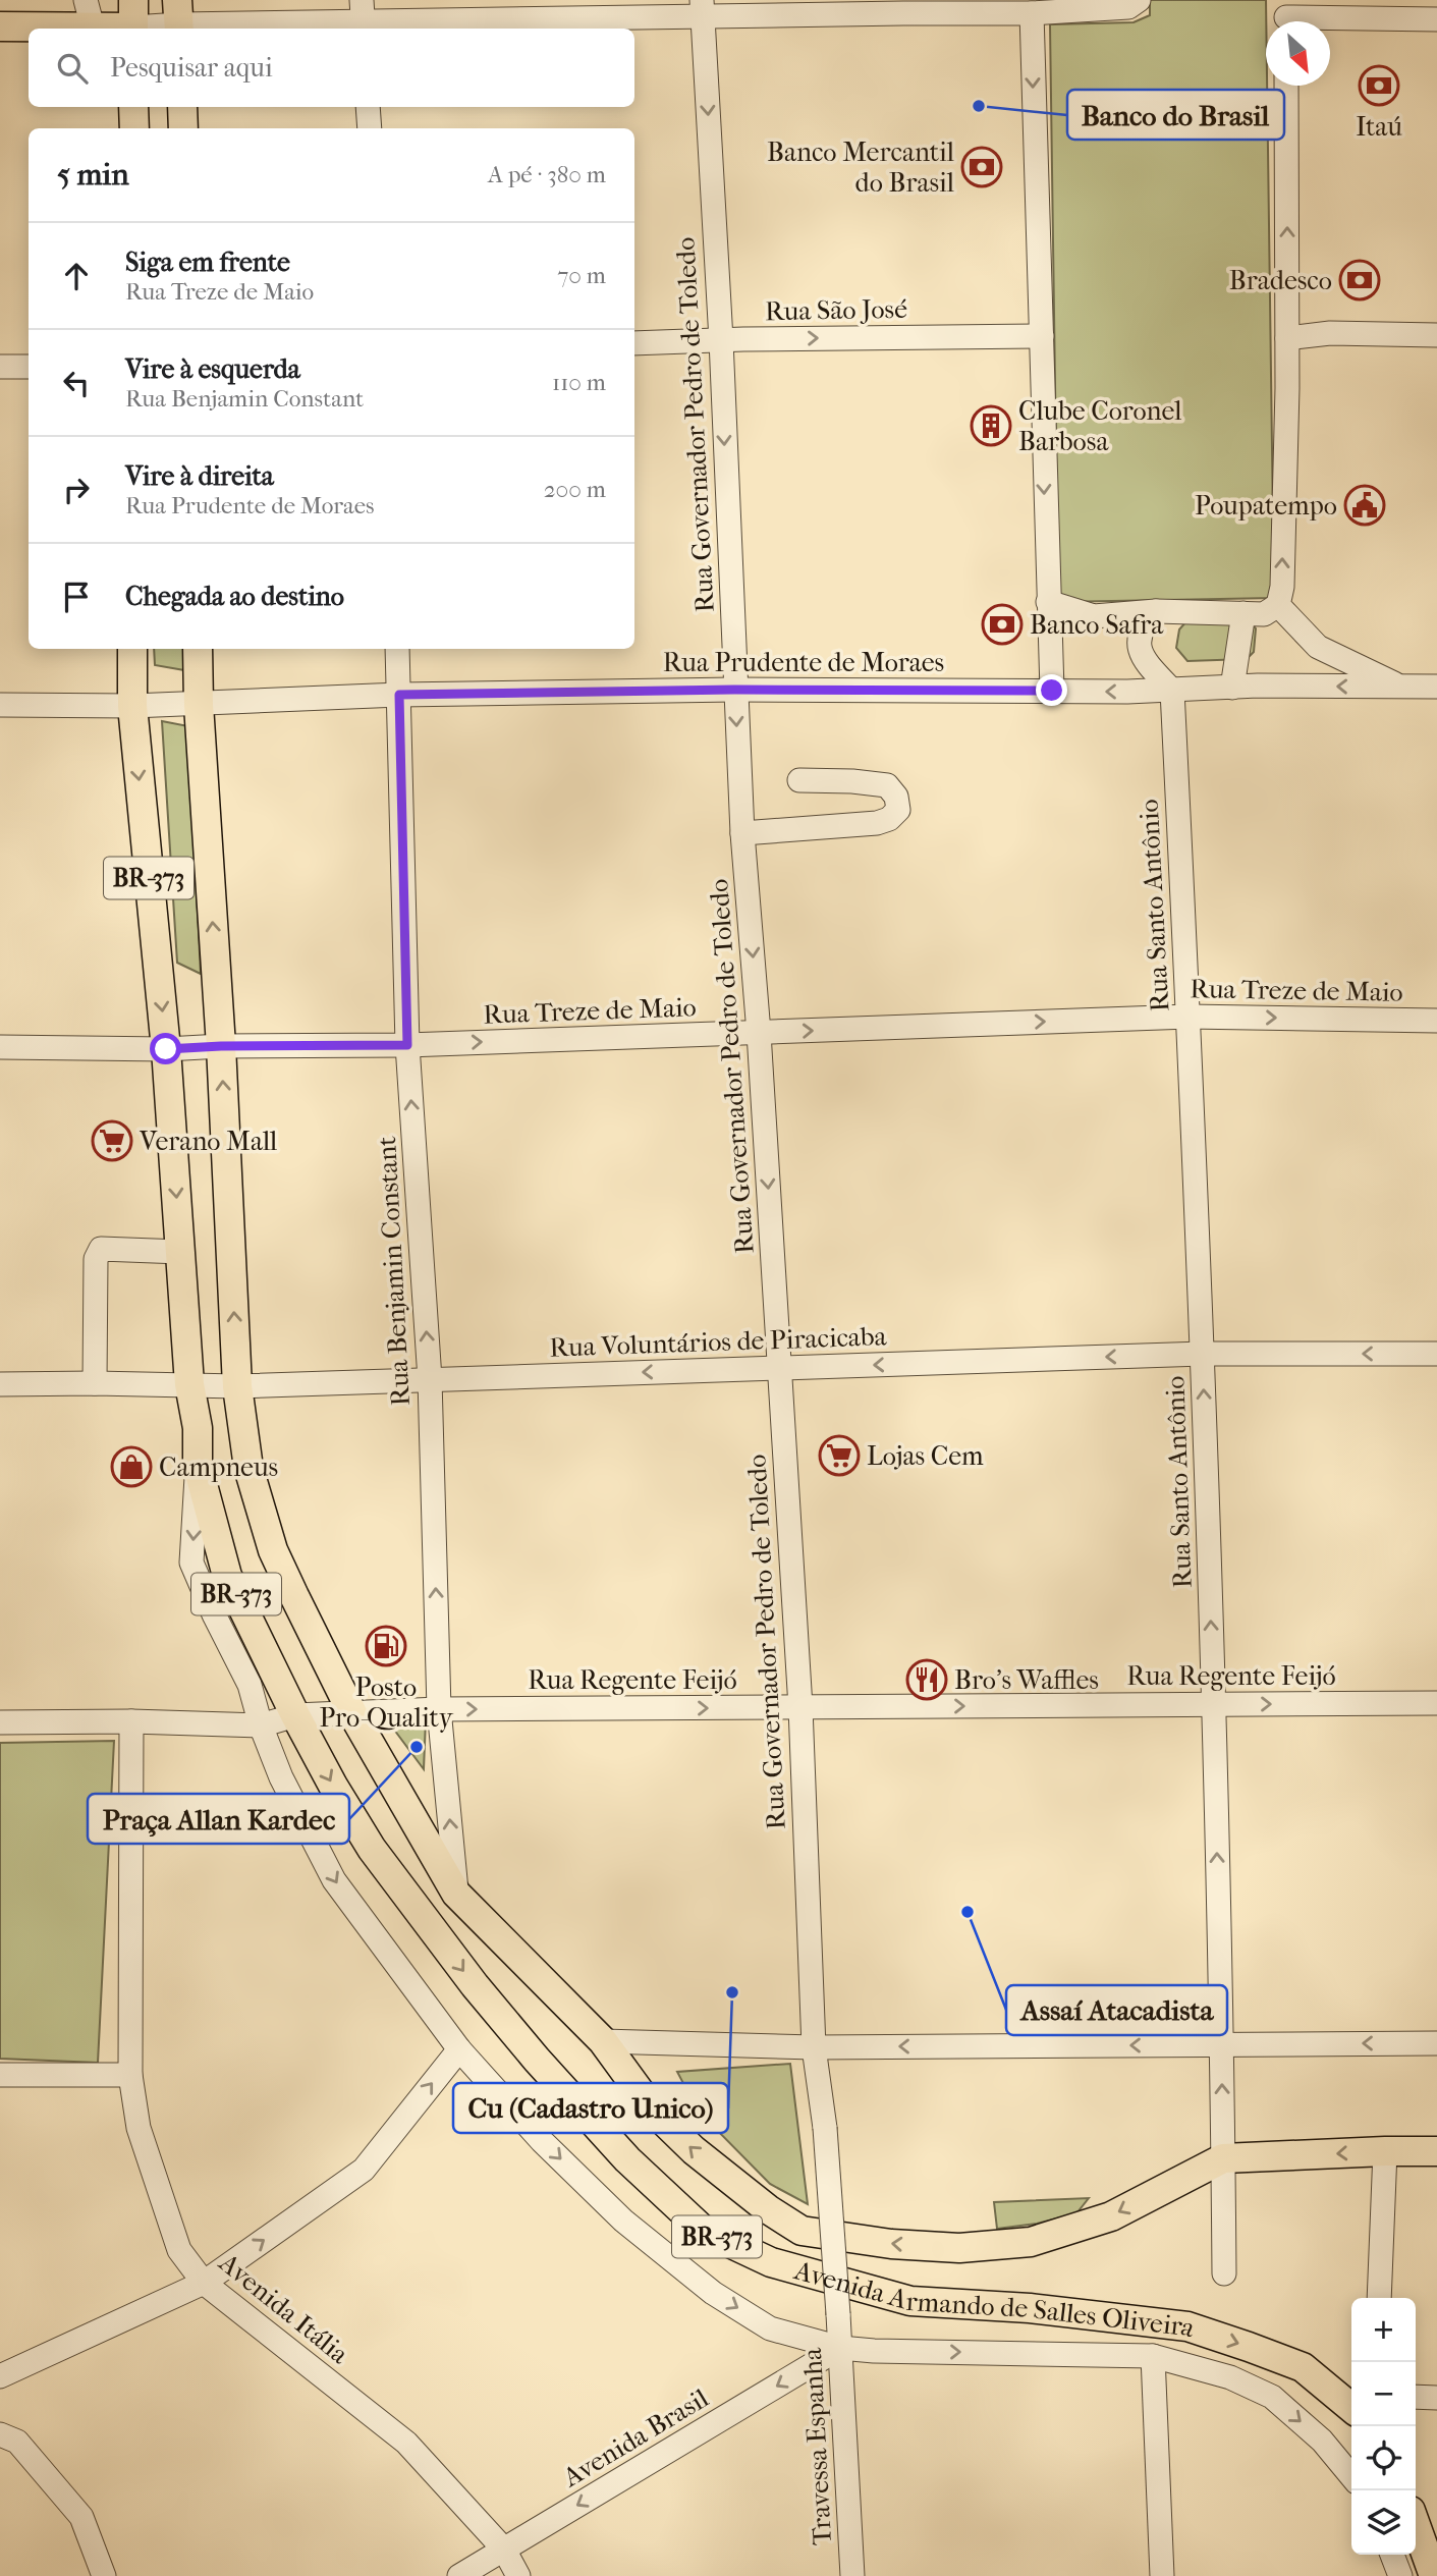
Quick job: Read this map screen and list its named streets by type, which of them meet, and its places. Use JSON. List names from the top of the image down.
{
  "streets": {
    "main road": ["BR-373", "Avenida Armando de Salles Oliveira"],
    "street": [
      "Rua São José",
      "Rua Governador Pedro de Toledo",
      "Rua Prudente de Moraes",
      "Rua Santo Antônio",
      "Rua Treze de Maio",
      "Rua Benjamin Constant",
      "Rua Voluntários de Piracicaba",
      "Rua Regente Feijó",
      "Avenida Itália",
      "Avenida Brasil",
      "Travessa Espanha"
    ]
  },
  "crossings": [
    ["Rua São José", "Rua Governador Pedro de Toledo"],
    ["Rua Governador Pedro de Toledo", "Rua Prudente de Moraes"],
    ["Rua Governador Pedro de Toledo", "Rua Treze de Maio"],
    ["Rua Governador Pedro de Toledo", "Rua Voluntários de Piracicaba"],
    ["Rua Governador Pedro de Toledo", "Rua Regente Feijó"],
    ["Rua Governador Pedro de Toledo", "Travessa Espanha"],
    ["Rua Prudente de Moraes", "Rua Santo Antônio"],
    ["Rua Prudente de Moraes", "Rua Benjamin Constant"],
    ["Rua Prudente de Moraes", "Avenida Armando de Salles Oliveira"],
    ["Rua Santo Antônio", "Rua Treze de Maio"],
    ["Rua Santo Antônio", "Rua Voluntários de Piracicaba"],
    ["Rua Santo Antônio", "Rua Regente Feijó"],
    ["Rua Santo Antônio", "Avenida Armando de Salles Oliveira"],
    ["Rua Treze de Maio", "Rua Benjamin Constant"],
    ["Rua Treze de Maio", "Avenida Armando de Salles Oliveira"],
    ["Rua Benjamin Constant", "Rua Voluntários de Piracicaba"],
    ["Rua Benjamin Constant", "Rua Regente Feijó"],
    ["Rua Benjamin Constant", "Avenida Armando de Salles Oliveira"],
    ["Rua Voluntários de Piracicaba", "Avenida Armando de Salles Oliveira"],
    ["Rua Regente Feijó", "Avenida Armando de Salles Oliveira"],
    ["Rua Regente Feijó", "Avenida Itália"],
    ["Avenida Itália", "Avenida Brasil"],
    ["Avenida Brasil", "Travessa Espanha"]
  ],
  "one_way": [
    "Rua São José",
    "Rua Governador Pedro de Toledo",
    "Rua Santo Antônio",
    "Rua Treze de Maio",
    "Rua Benjamin Constant",
    "Rua Voluntários de Piracicaba",
    "Rua Regente Feijó",
    "Avenida Brasil"
  ],
  "places": {
    "bank": [
      "Itaú",
      "Banco Mercantil do Brasil",
      "Bradesco",
      "Banco Safra"
    ],
    "other": [
      "Banco do Brasil",
      "Praça Allan Kardec",
      "Assaí Atacadista",
      "Cu (Cadastro Unico)"
    ],
    "building": ["Clube Coronel Barbosa"],
    "public building": ["Poupatempo"],
    "supermarket": ["Verano Mall", "Lojas Cem"],
    "shop": ["Campneus"],
    "fuel station": ["Posto Pro-Quality"],
    "restaurant": ["Bro's Waffles"]
  },
  "north": "bottom right",
  "page": {
    "search": "Pesquisar aqui",
    "heading": ["5 min", "A pé · 380 m"],
    "list": [
      ["Siga em frente", "Rua Treze de Maio", "70 m"],
      ["Vire à esquerda", "Rua Benjamin Constant", "110 m"],
      ["Vire à direita", "Rua Prudente de Moraes", "200 m"],
      "Chegada ao destino"
    ],
    "map_buttons": ["+", "−"]
  }
}
